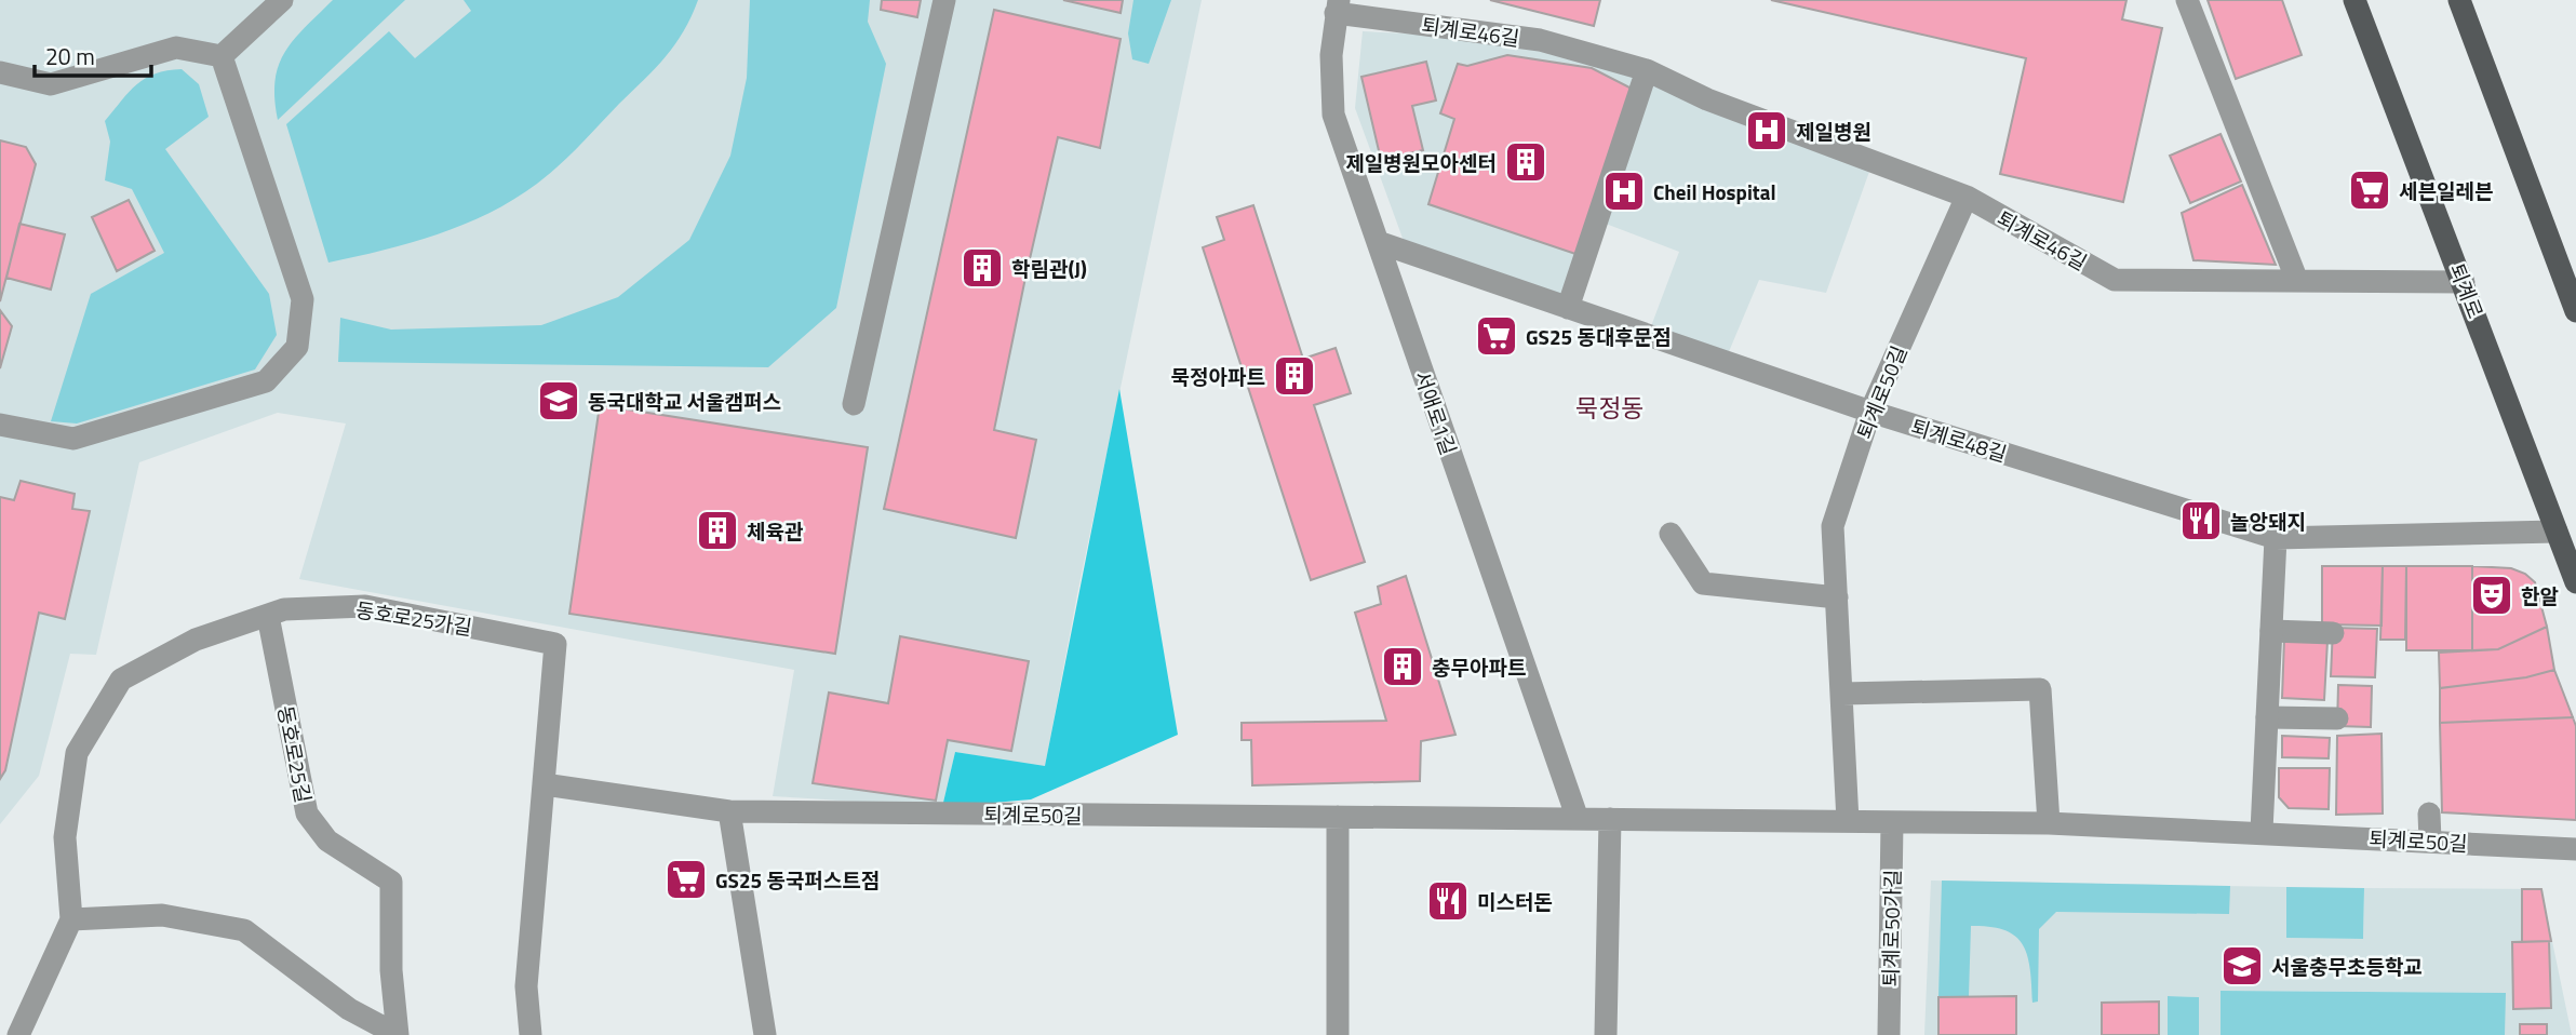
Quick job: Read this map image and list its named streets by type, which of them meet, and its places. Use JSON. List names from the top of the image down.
{
  "streets": {
    "main road": ["퇴계로"],
    "street": [
      "퇴계로46길",
      "퇴계로50길",
      "서애로1길",
      "퇴계로48길",
      "동호로25가길",
      "동호로25길",
      "퇴계로50가길"
    ]
  },
  "crossings": [
    ["퇴계로46길", "퇴계로"],
    ["퇴계로46길", "퇴계로50길"],
    ["퇴계로46길", "서애로1길"],
    ["퇴계로", "퇴계로48길"],
    ["퇴계로50길", "서애로1길"],
    ["퇴계로50길", "퇴계로48길"],
    ["퇴계로50길", "동호로25가길"],
    ["퇴계로50길", "퇴계로50가길"],
    ["서애로1길", "퇴계로48길"],
    ["동호로25가길", "동호로25길"]
  ],
  "districts": ["묵정동"],
  "places": {
    "hospital": ["제일병원", "Cheil Hospital"],
    "building": [
      "제일병원모아센터",
      "학림관(J)",
      "묵정아파트",
      "체육관",
      "충무아파트"
    ],
    "supermarket": ["세븐일레븐", "GS25 동대후문점", "GS25 동국퍼스트점"],
    "school or university": ["동국대학교 서울캠퍼스", "서울충무초등학교"],
    "restaurant": ["놀앙돼지", "미스터돈"],
    "theatre": ["한알"]
  },
  "scale_bar": "20 m"
}
